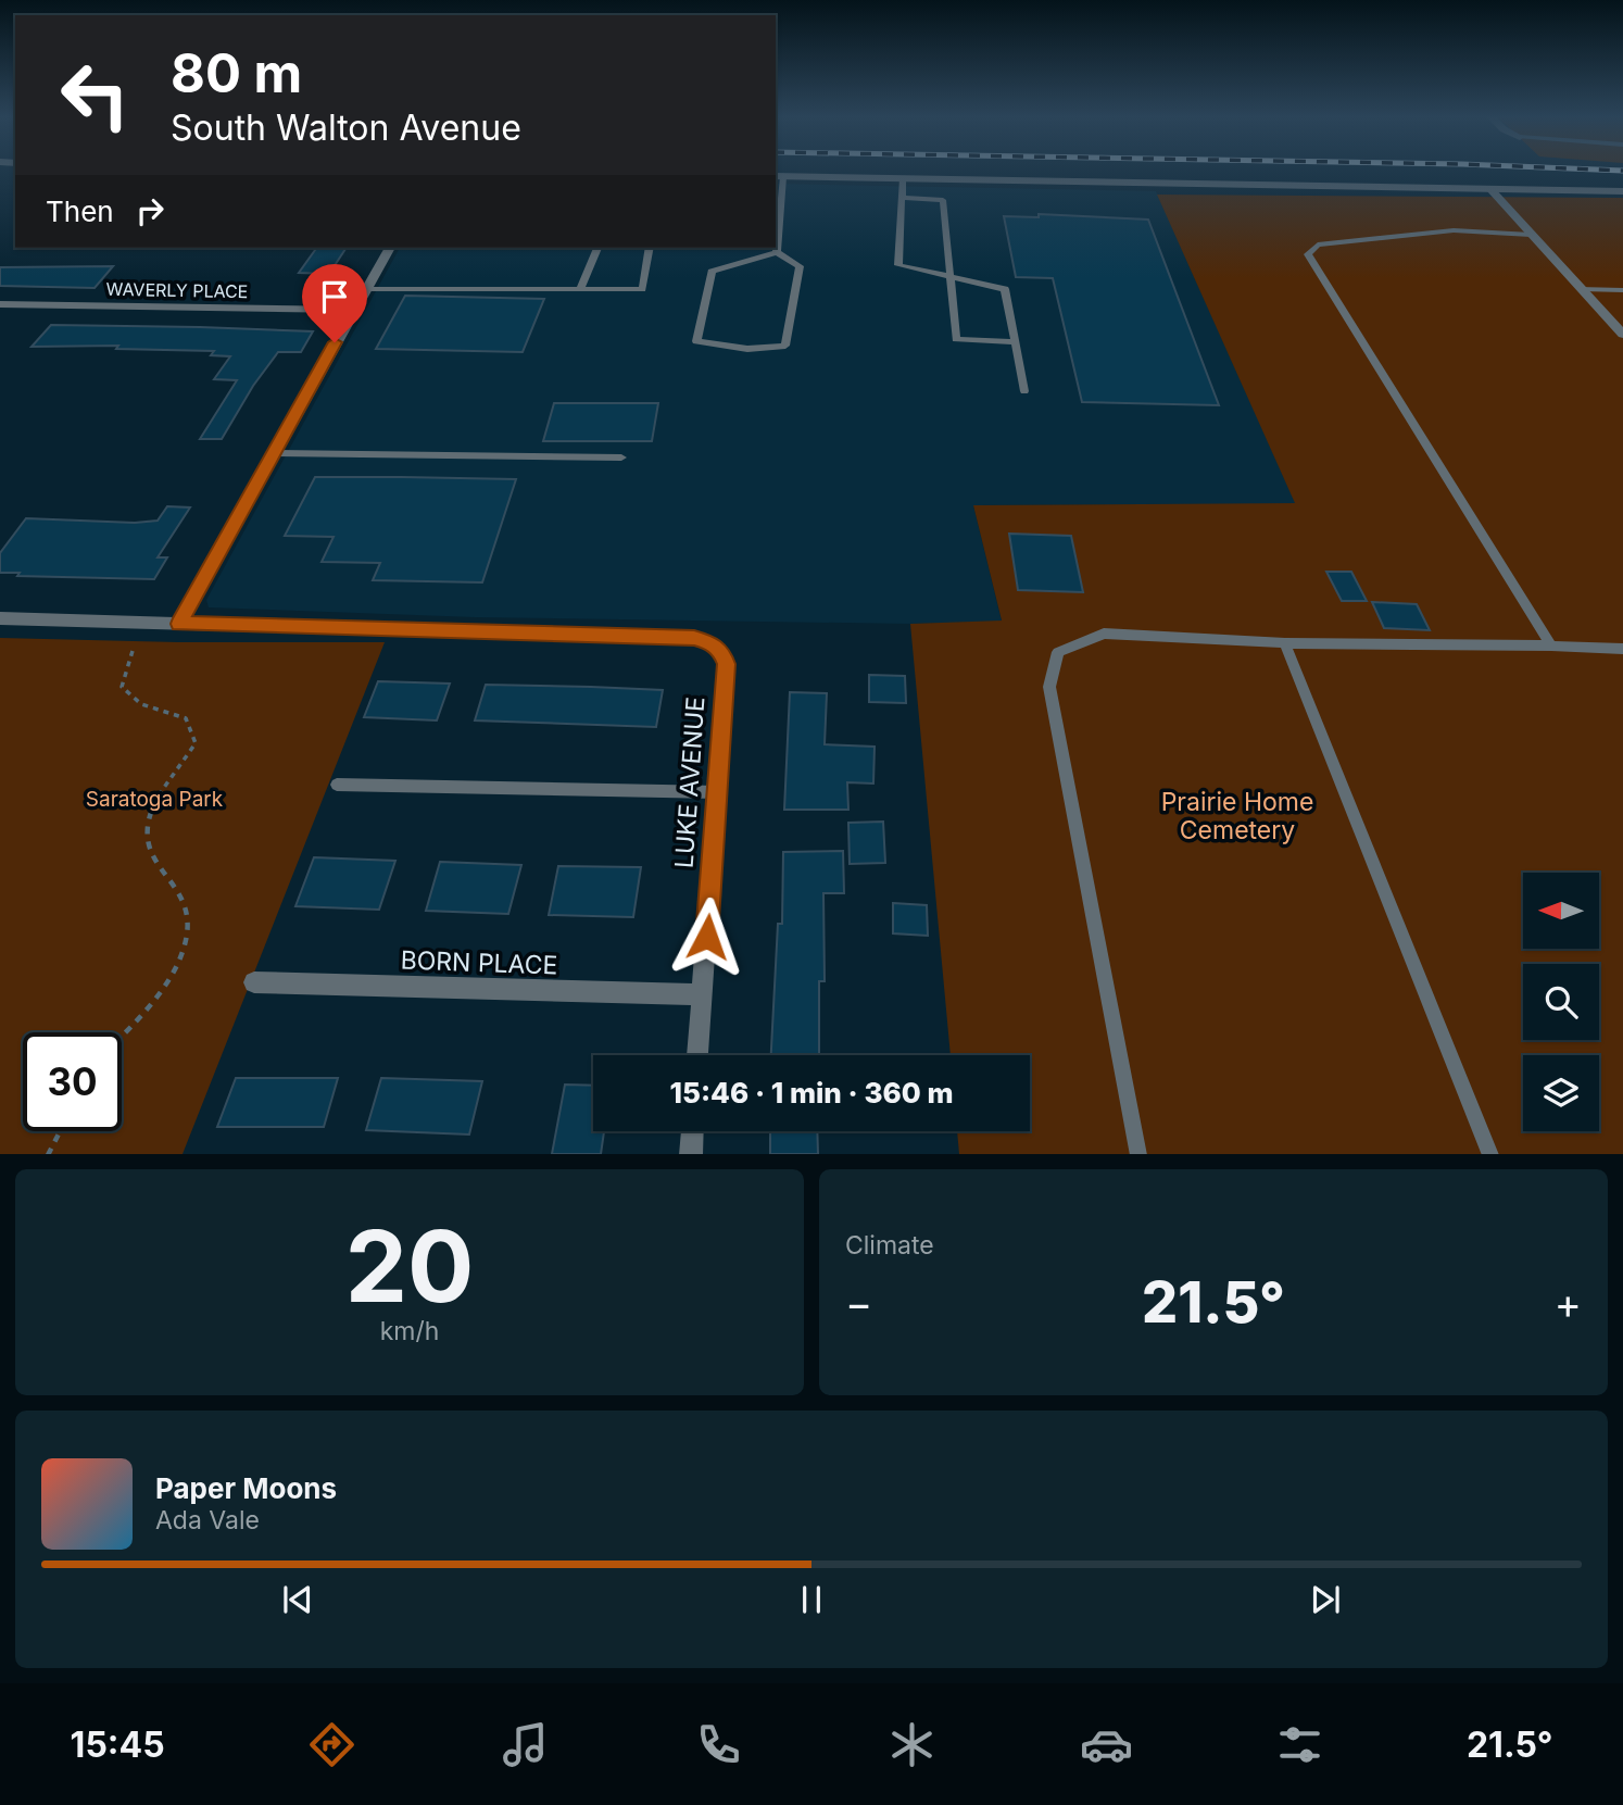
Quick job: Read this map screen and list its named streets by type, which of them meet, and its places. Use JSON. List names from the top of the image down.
{
  "streets": {
    "street": ["WAVERLY PLACE", "LUKE AVENUE", "BORN PLACE"]
  },
  "crossings": [
    ["LUKE AVENUE", "BORN PLACE"]
  ],
  "parks": ["Saratoga Park", "Prairie Home Cemetery"],
  "north": "left",
  "page": {
    "turn": ["80 m", "South Walton Avenue"],
    "then": "Then",
    "limit": "30",
    "trip": "15:46 · 1 min · 360 m",
    "tile": [
      ["20", "km/h"],
      "Climate"
    ],
    "heat": ["−", "21.5°", "+"],
    "song": ["Paper Moons", "Ada Vale"],
    "tabs": ["15:45", "21.5°"]
  }
}
